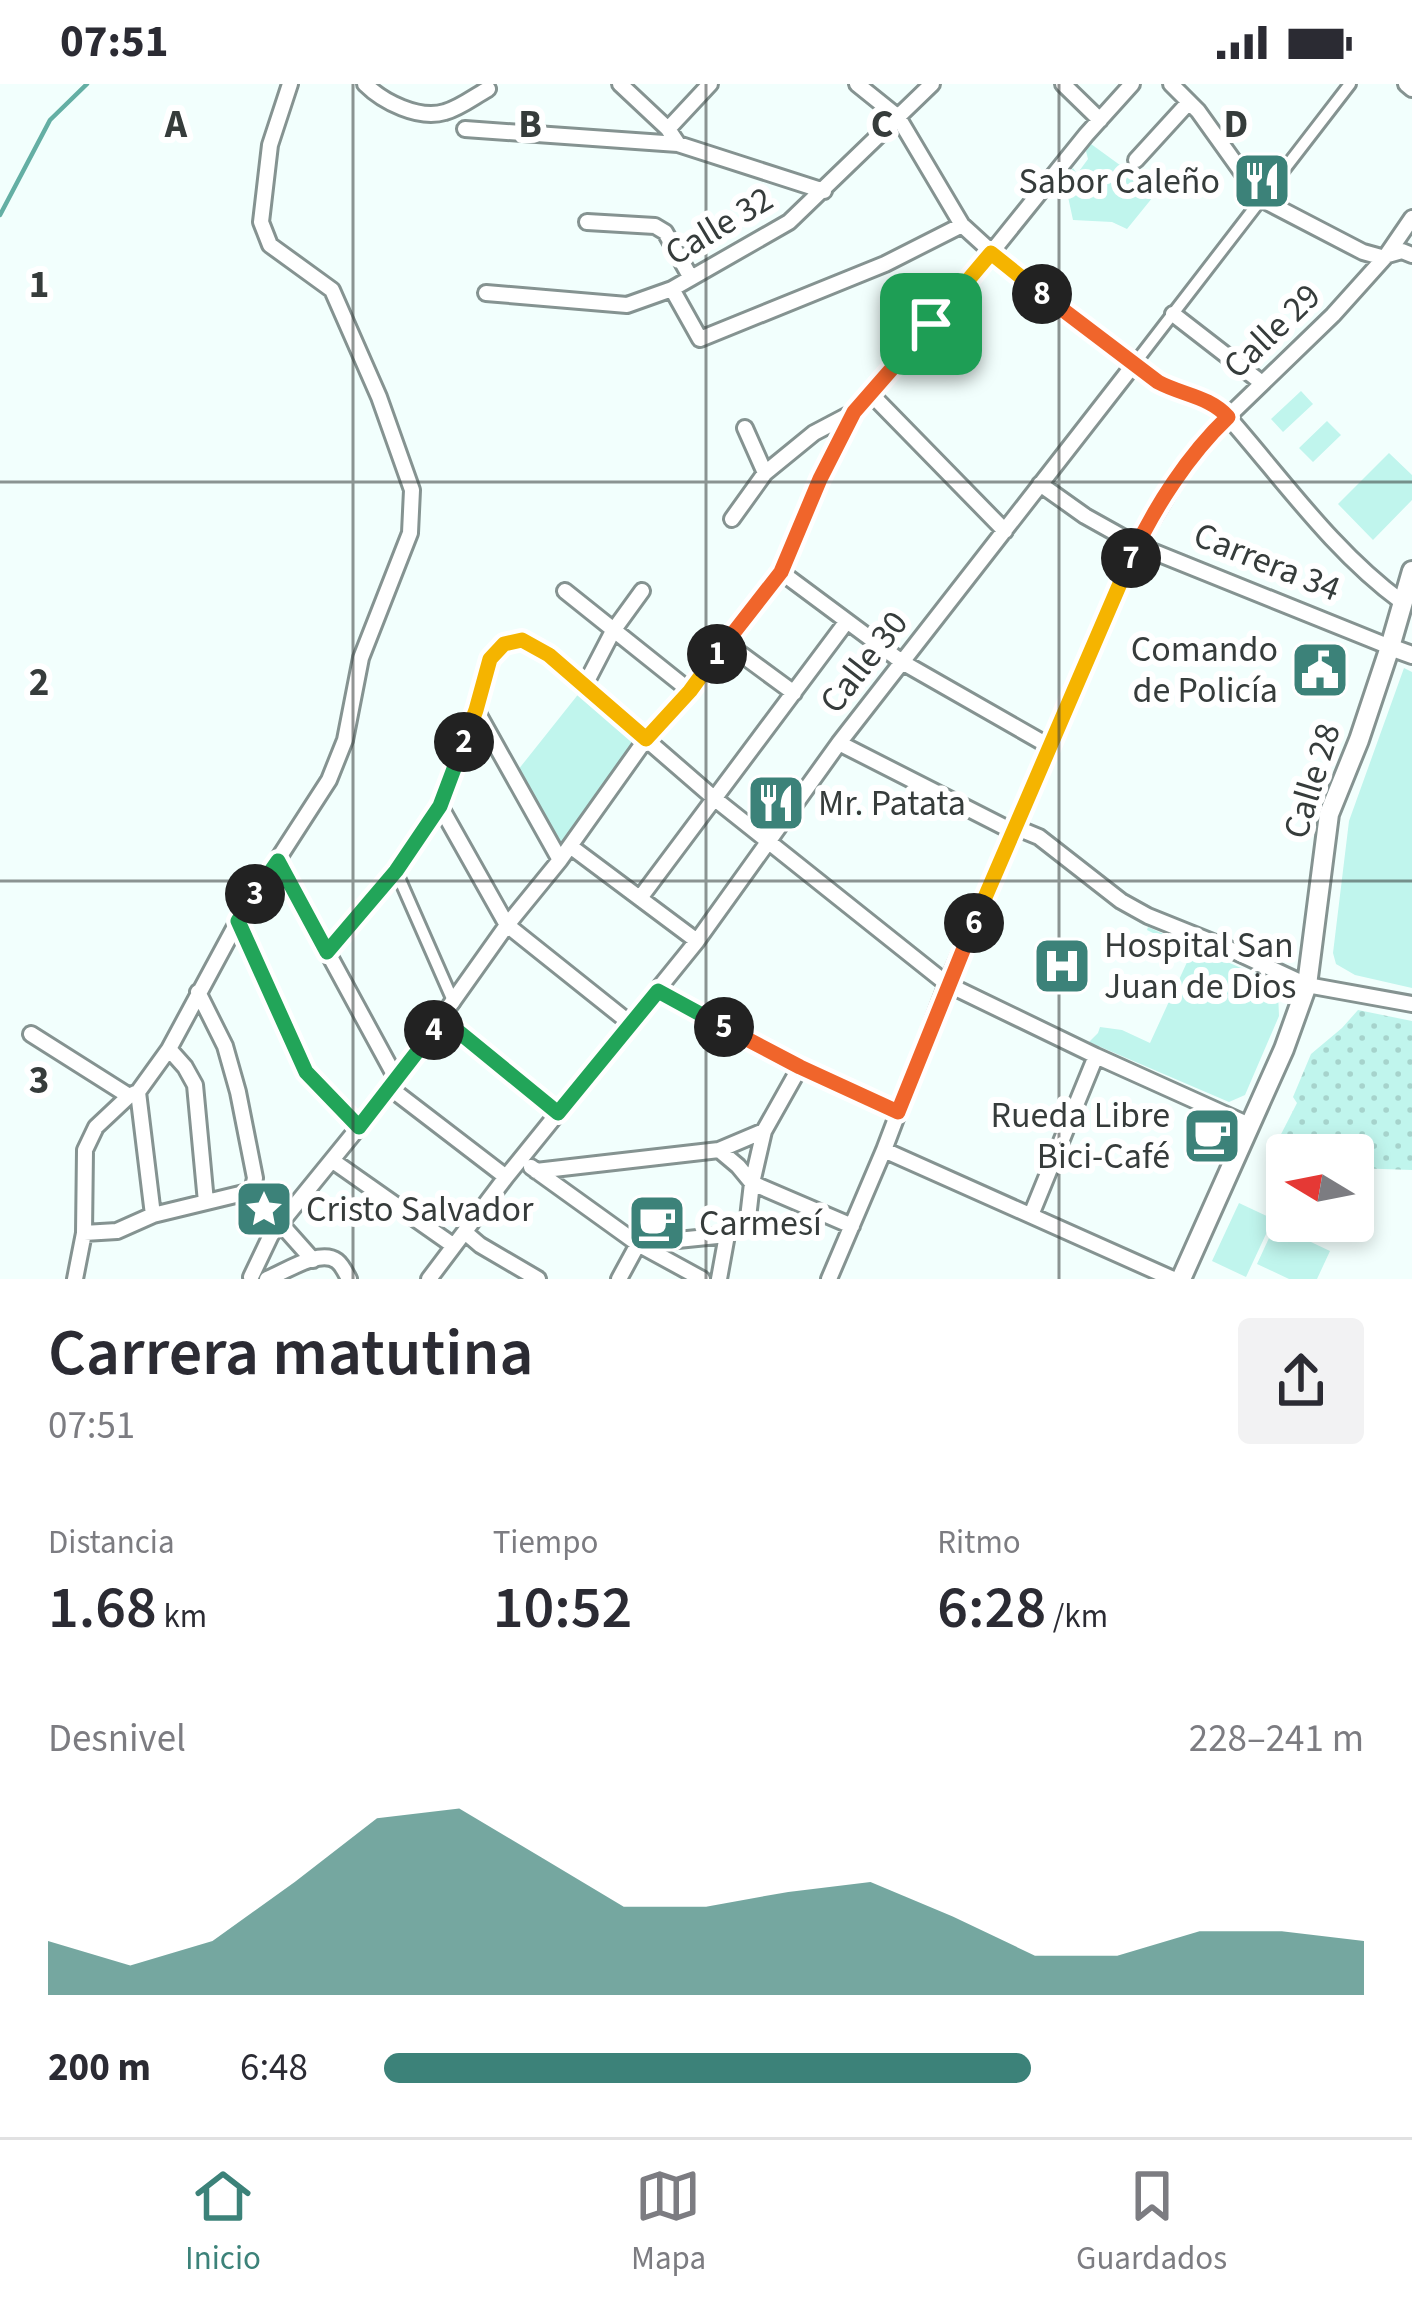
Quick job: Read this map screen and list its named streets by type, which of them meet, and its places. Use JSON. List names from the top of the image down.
{
  "streets": {
    "main road": ["Calle 28"],
    "street": [
      "Calle 32",
      "Calle 29",
      "Carrera 34",
      "Calle 30"
    ]
  },
  "crossings": [
    ["Calle 29", "Carrera 34"],
    ["Carrera 34", "Calle 30"],
    ["Carrera 34", "Calle 28"]
  ],
  "places": {
    "restaurant": ["Sabor Caleño", "Mr. Patata"],
    "public building": ["Comando de Policía"],
    "hospital": ["Hospital San Juan de Dios"],
    "cafe": ["Rueda Libre Bici-Café", "Carmesí"],
    "place": ["Cristo Salvador"]
  },
  "north": "left",
  "page": {
    "status": "07:51",
    "pins": [
      "8",
      "7",
      "1",
      "2",
      "3",
      "6",
      "5",
      "4"
    ],
    "heading": ["Carrera matutina", "07:51"],
    "stats": [
      ["Distancia", "1.68 km"],
      ["Tiempo", "10:52"],
      ["Ritmo", "6:28 /km"]
    ],
    "chart": ["Desnivel", "228–241 m"],
    "list": [
      {
        "name": "200 m",
        "note": "6:48"
      }
    ],
    "tabs": ["Inicio", "Mapa", "Guardados"]
  },
  "grid": {
    "columns": [
      "A",
      "B",
      "C",
      "D"
    ],
    "rows": ["1", "2", "3"]
  }
}
